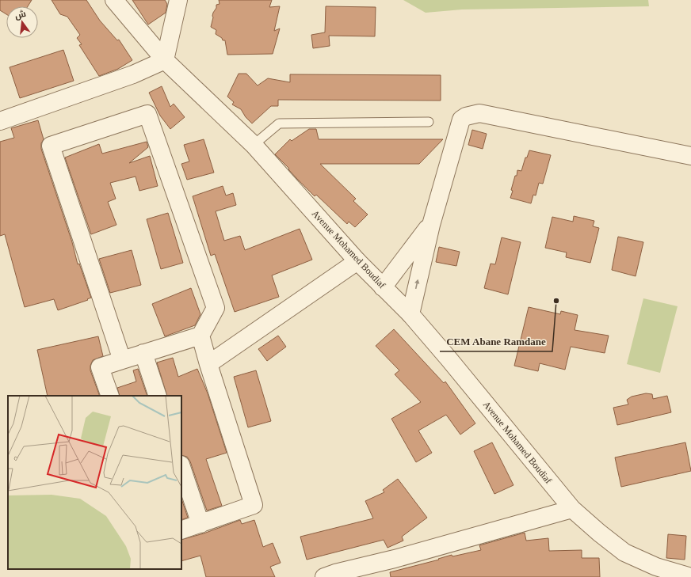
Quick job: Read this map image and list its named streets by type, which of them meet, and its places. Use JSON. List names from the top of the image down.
{
  "streets": {
    "street": ["Avenue Mohamed Boudiaf"]
  },
  "places": ["CEM Abane Ramdane"],
  "north": "top"
}
